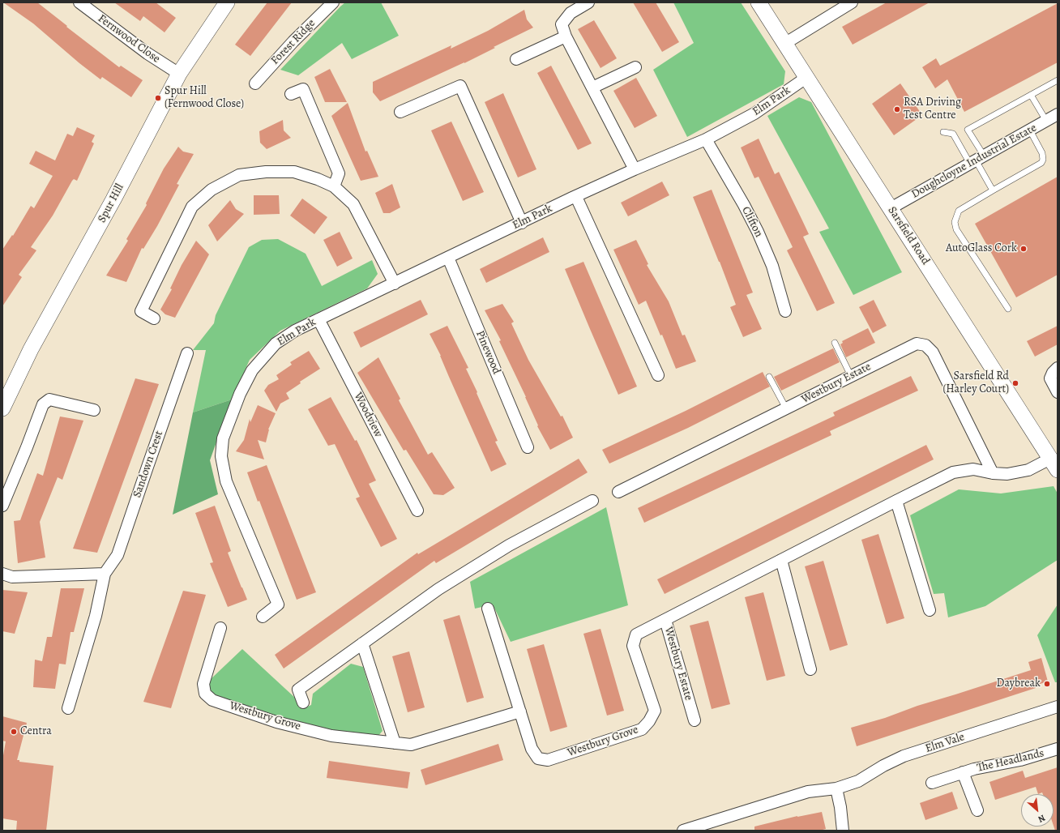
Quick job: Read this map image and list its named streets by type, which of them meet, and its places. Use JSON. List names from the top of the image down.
{
  "streets": {
    "street": [
      "Fernwood Close",
      "Forest Ridge",
      "Elm Park",
      "Doughcloyne Industrial Estate",
      "Spur Hill",
      "Clifton",
      "Sarsfield Road",
      "Pinewood",
      "Westbury Estate",
      "Woodview",
      "Sandown Crest",
      "Westbury Grove",
      "Elm Vale",
      "The Headlands"
    ]
  },
  "crossings": [
    ["Fernwood Close", "Spur Hill"],
    ["Elm Park", "Clifton"],
    ["Elm Park", "Sarsfield Road"],
    ["Elm Park", "Pinewood"],
    ["Elm Park", "Woodview"],
    ["Doughcloyne Industrial Estate", "Sarsfield Road"],
    ["Sarsfield Road", "Westbury Estate"],
    ["Westbury Estate", "Westbury Grove"]
  ],
  "places": [
    "Spur Hill (Fernwood Close)",
    "RSA Driving Test Centre",
    "AutoGlass Cork",
    "Sarsfield Rd (Harley Court)",
    "Daybreak",
    "Centra"
  ],
  "north": "bottom right"
}
